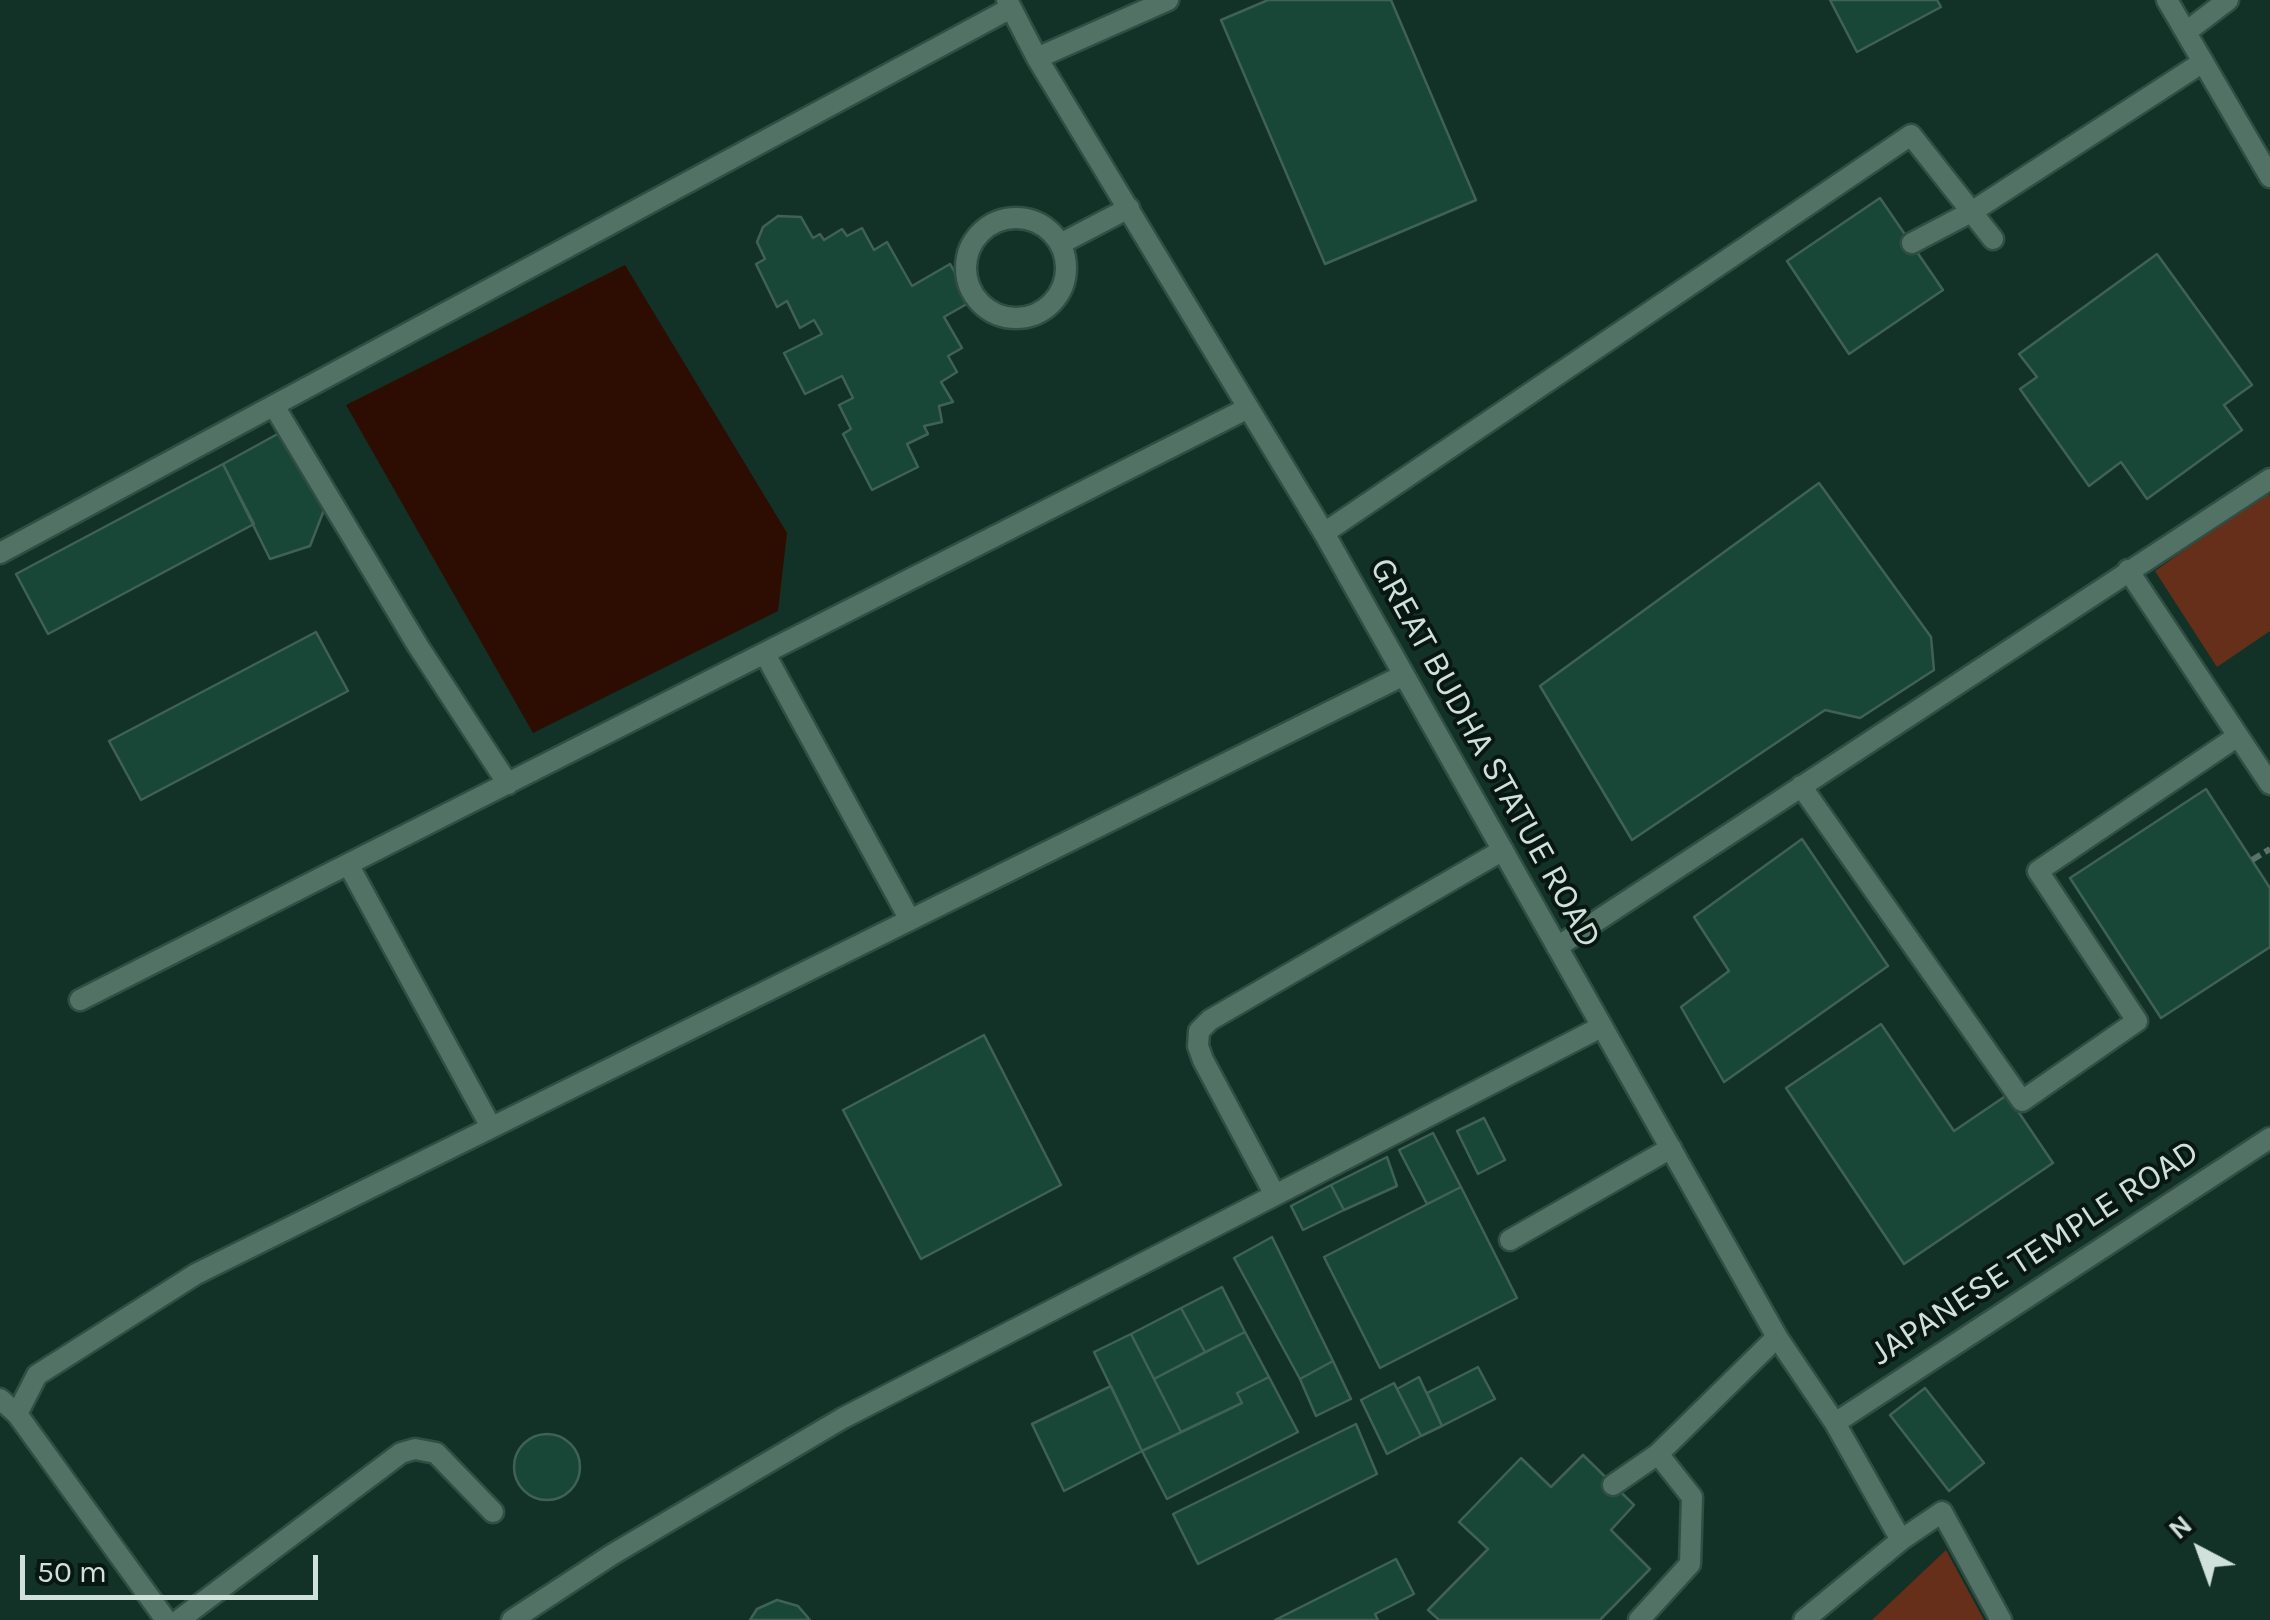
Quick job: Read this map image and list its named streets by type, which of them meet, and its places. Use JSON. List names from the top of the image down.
{
  "streets": {
    "street": ["GREAT BUDHA STATUE ROAD", "JAPANESE TEMPLE ROAD"]
  },
  "crossings": [
    ["GREAT BUDHA STATUE ROAD", "JAPANESE TEMPLE ROAD"]
  ],
  "scale_bar": "50 m",
  "north": "top left"
}
